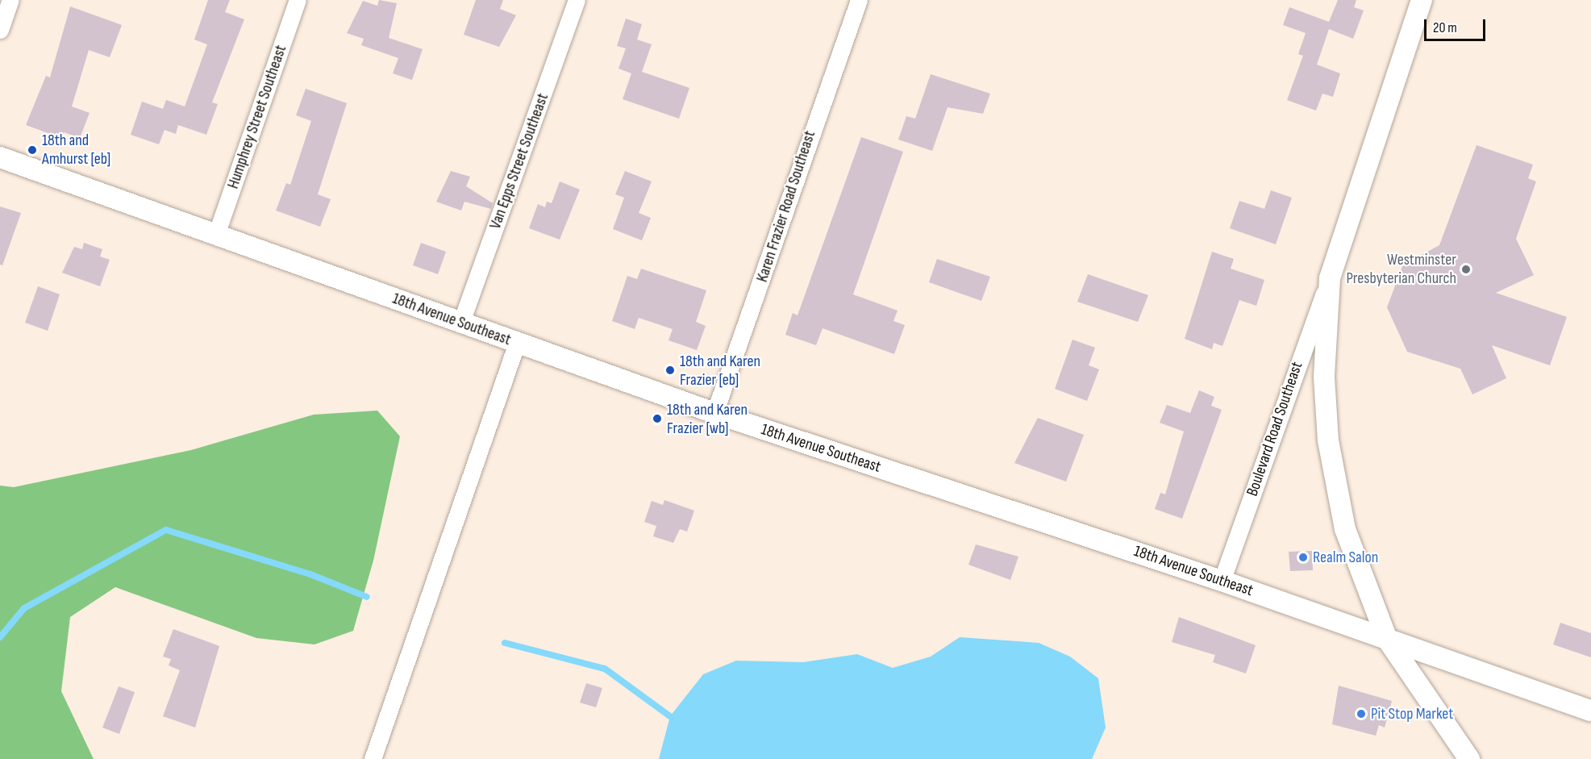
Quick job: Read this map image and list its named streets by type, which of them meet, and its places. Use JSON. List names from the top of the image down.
{
  "streets": {
    "street": [
      "Humphrey Street Southeast",
      "Van Epps Street Southeast",
      "Karen Frazier Road Southeast",
      "18th Avenue Southeast",
      "Boulevard Road Southeast"
    ]
  },
  "crossings": [
    ["Humphrey Street Southeast", "18th Avenue Southeast"],
    ["Van Epps Street Southeast", "18th Avenue Southeast"],
    ["Karen Frazier Road Southeast", "18th Avenue Southeast"],
    ["18th Avenue Southeast", "Boulevard Road Southeast"]
  ],
  "places": [
    "18th and Amhurst [eb]",
    "Westminster Presbyterian Church",
    "18th and Karen Frazier [eb]",
    "18th and Karen Frazier [wb]",
    "Realm Salon",
    "Pit Stop Market"
  ],
  "scale_bar": "20 m"
}
